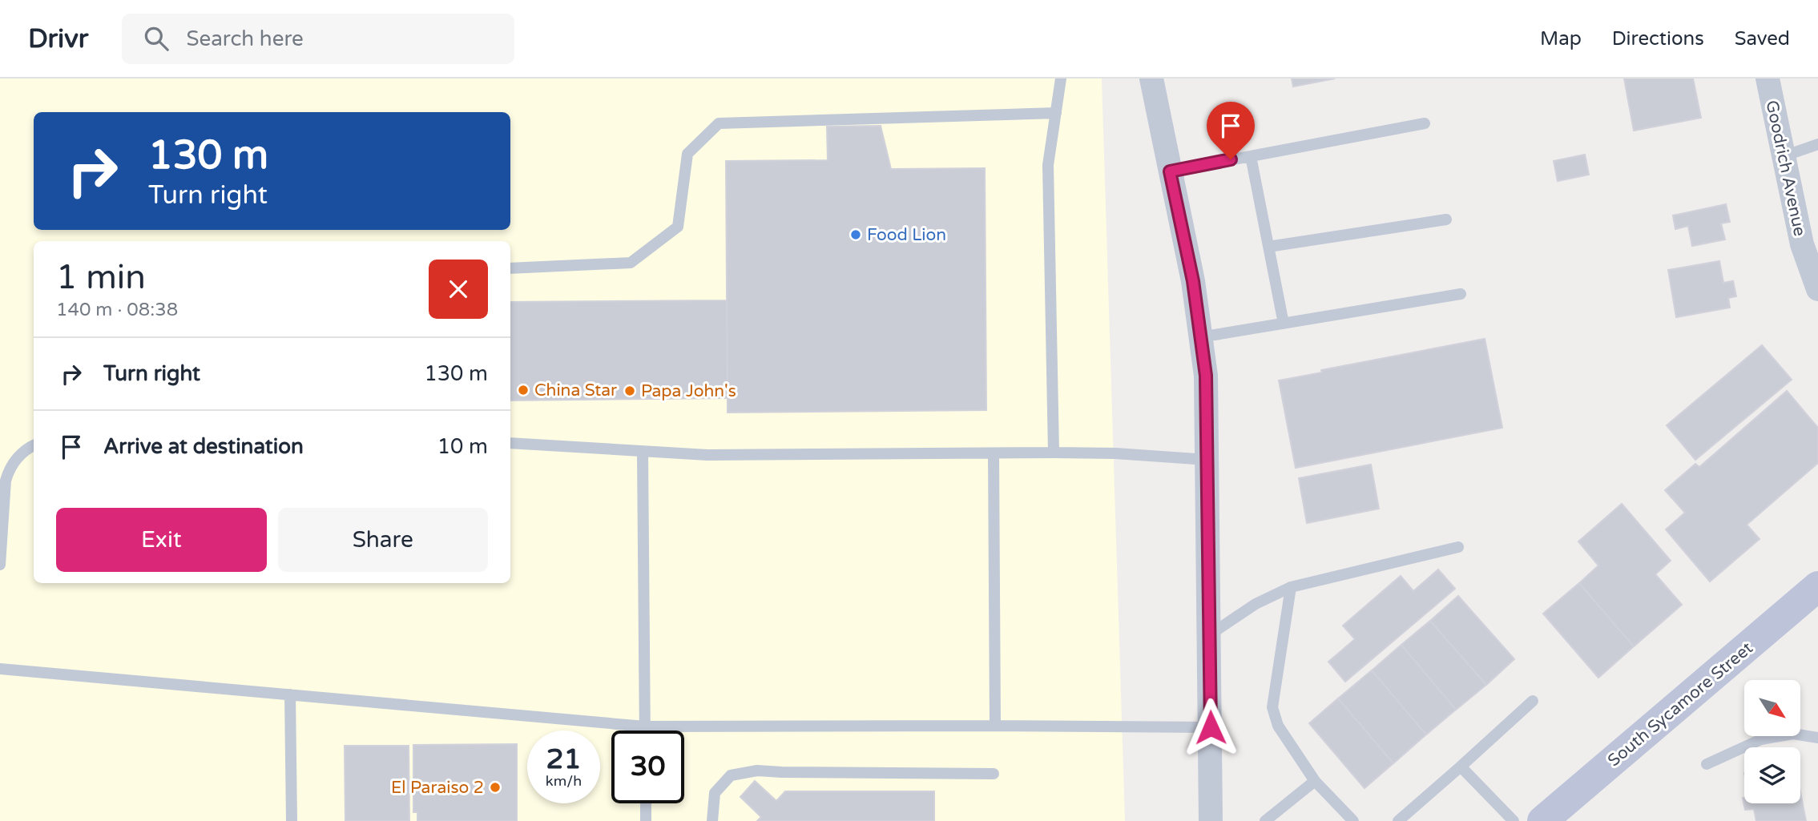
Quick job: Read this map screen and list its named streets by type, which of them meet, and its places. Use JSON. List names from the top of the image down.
{
  "streets": {
    "main road": ["South Sycamore Street"],
    "street": ["Goodrich Avenue"]
  },
  "places": [
    "Food Lion",
    "China Star",
    "Papa John's",
    "El Paraiso 2"
  ],
  "north": "bottom right",
  "page": {
    "header": "Drivr",
    "search": "Search here",
    "nav": ["Map", "Directions", "Saved"],
    "turn": ["130 m", "Turn right"],
    "heading": ["1 min", "140 m · 08:38"],
    "list": [
      {
        "name": "Turn right",
        "value": "130 m"
      },
      {
        "name": "Arrive at destination",
        "value": "10 m"
      }
    ],
    "buttons": ["Exit", "Share"],
    "speed": "21 km/h",
    "limit": "30"
  }
}
